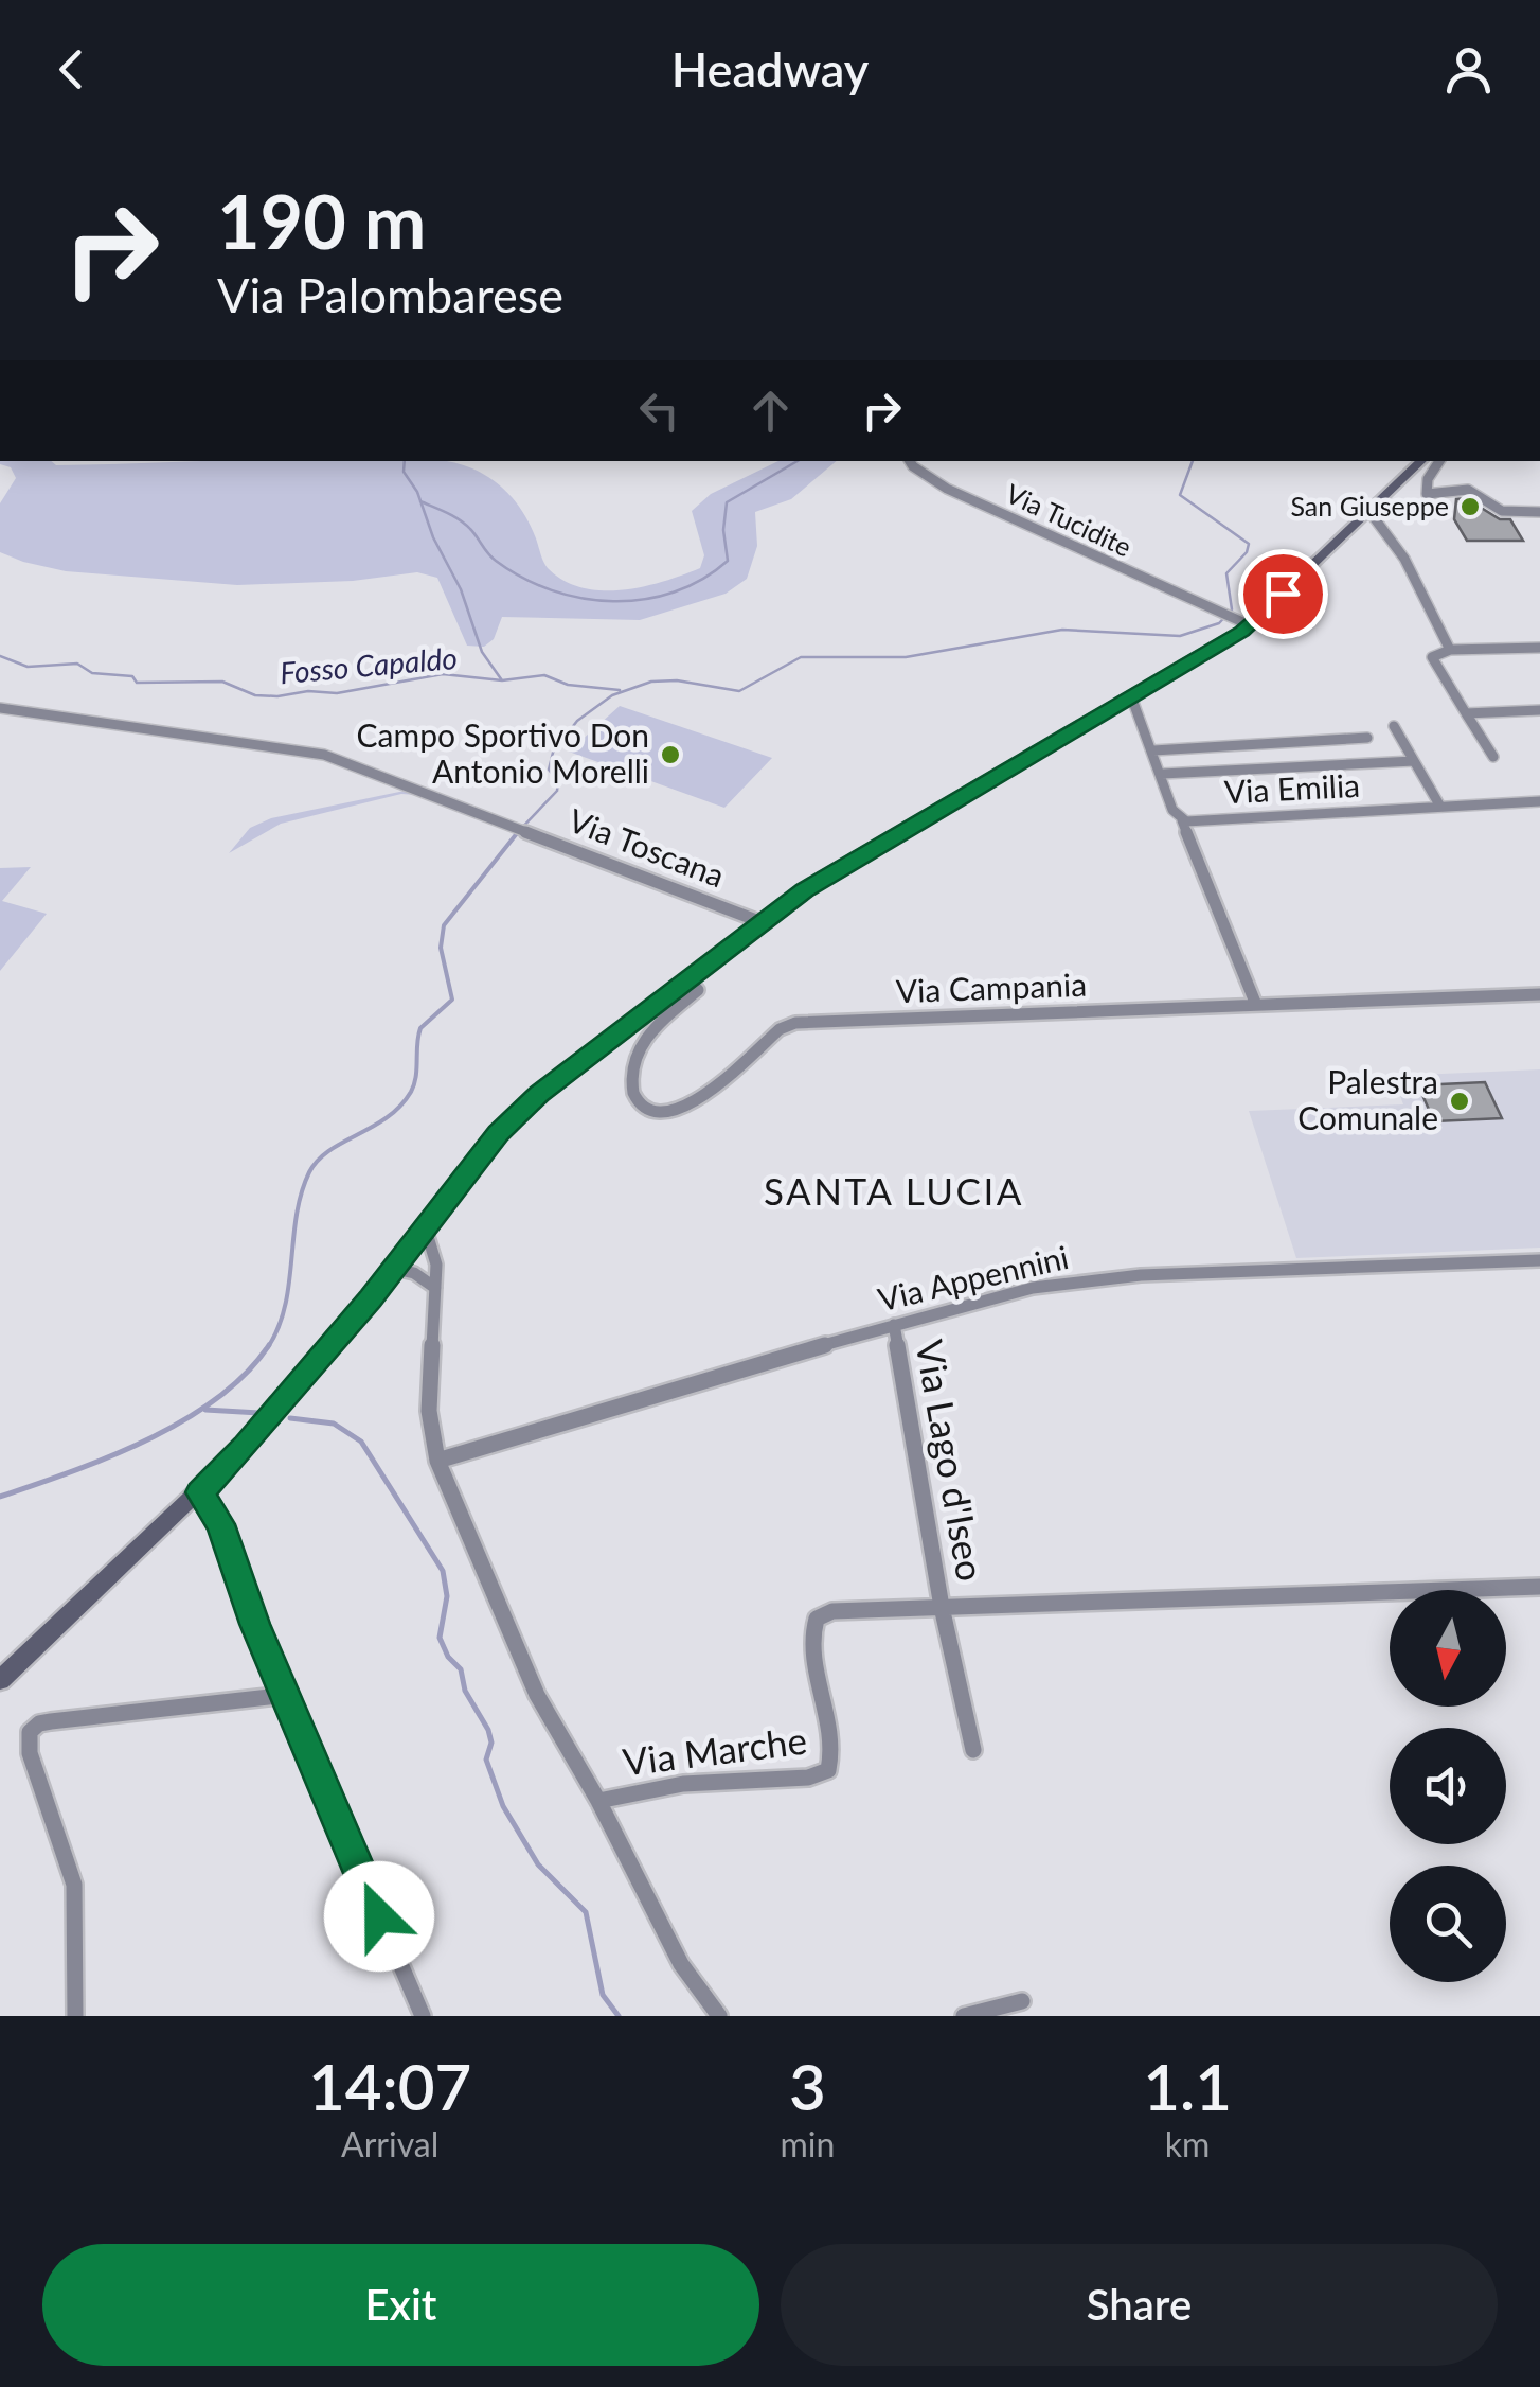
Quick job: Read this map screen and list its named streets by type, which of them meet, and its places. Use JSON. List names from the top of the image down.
{
  "streets": {
    "street": [
      "Via Tucidite",
      "Via Emilia",
      "Via Toscana",
      "Via Campania",
      "Via Appennini",
      "Via Lago d'Iseo",
      "Via Marche"
    ]
  },
  "crossings": [
    ["Via Appennini", "Via Lago d'Iseo"],
    ["Via Appennini", "Via Marche"],
    ["Via Lago d'Iseo", "Via Marche"]
  ],
  "districts": ["SANTA LUCIA"],
  "water": ["Fosso Capaldo"],
  "places": ["San Giuseppe", "Campo Sportivo Don Antonio Morelli", "Palestra Comunale"],
  "north": "bottom",
  "page": {
    "header": "Headway",
    "turn": ["190 m", "Via Palombarese"],
    "eta": [
      "14:07",
      "Arrival",
      "3",
      "min",
      "1.1",
      "km"
    ],
    "buttons": ["Exit", "Share"]
  }
}
